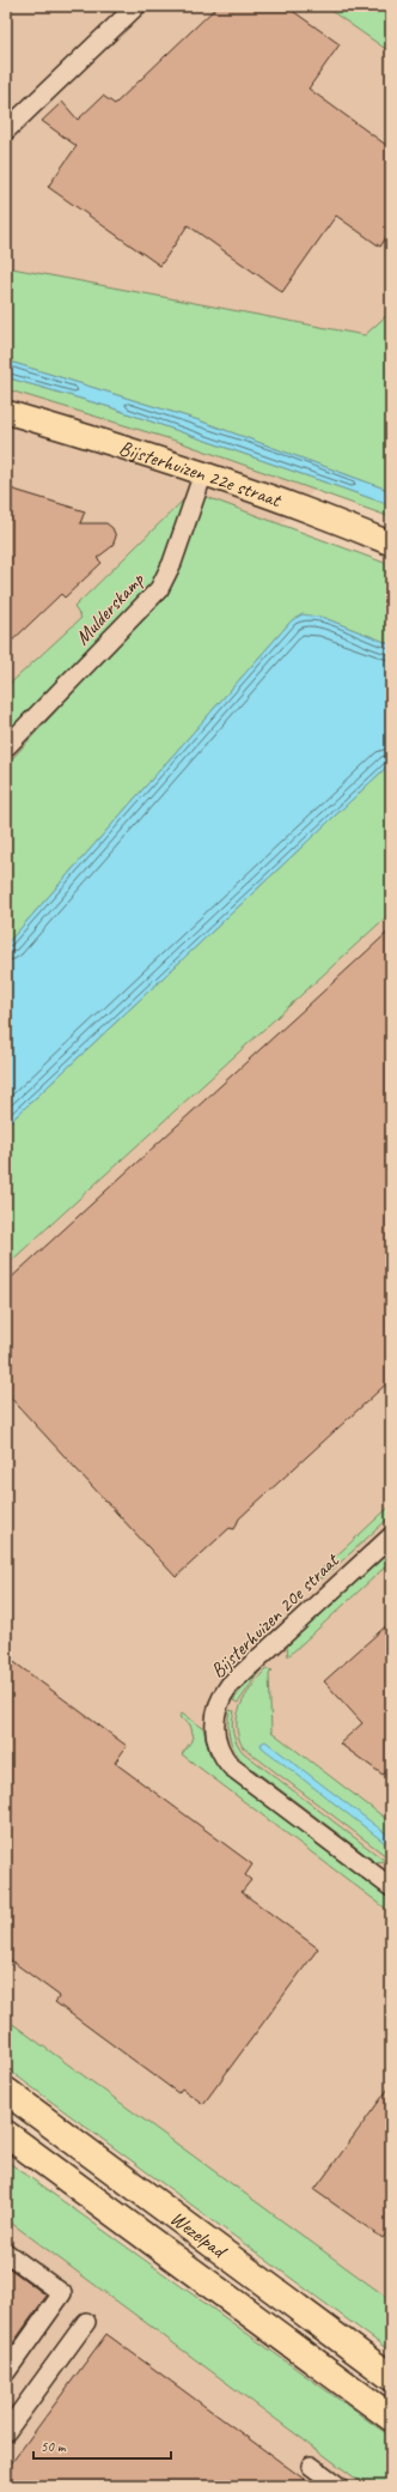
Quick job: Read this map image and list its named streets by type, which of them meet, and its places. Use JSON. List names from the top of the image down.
{
  "streets": {
    "highway": ["Wezelpad"],
    "main road": ["Bijsterhuizen 22e straat"],
    "street": ["Mulderskamp", "Bijsterhuizen 20e straat"]
  },
  "crossings": [
    ["Bijsterhuizen 22e straat", "Mulderskamp"]
  ],
  "scale_bar": "50 m"
}
